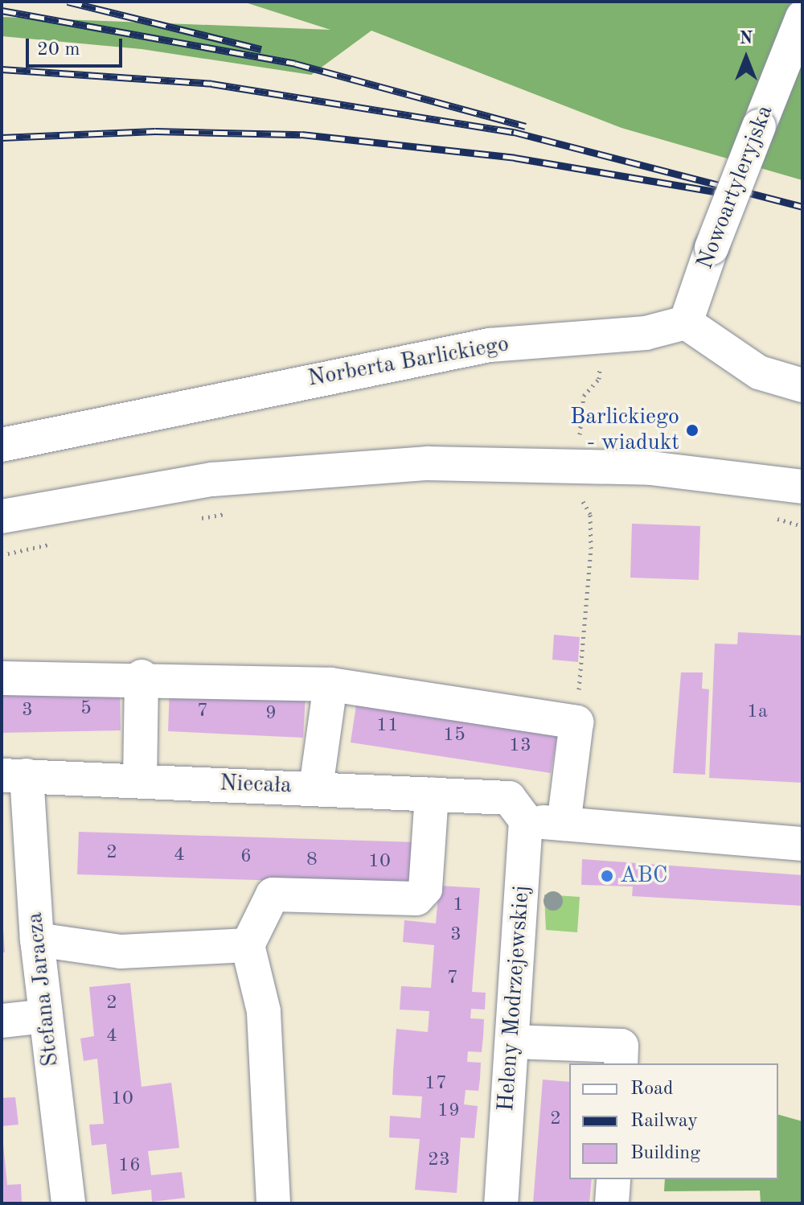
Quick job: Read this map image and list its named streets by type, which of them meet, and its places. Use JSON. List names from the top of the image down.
{
  "streets": {
    "street": [
      "Nowoartyleryjska",
      "Norberta Barlickiego",
      "Niecała",
      "Stefana Jaracza",
      "Heleny Modrzejewskiej"
    ]
  },
  "crossings": [
    ["Nowoartyleryjska", "Norberta Barlickiego"],
    ["Niecała", "Stefana Jaracza"],
    ["Niecała", "Heleny Modrzejewskiej"]
  ],
  "places": ["Barlickiego - wiadukt", "ABC"],
  "house_numbers": [
    "5",
    "3",
    "7",
    "1a",
    "9",
    "11",
    "15",
    "13",
    "2",
    "4",
    "6",
    "8",
    "10",
    "1",
    "3",
    "7",
    "2",
    "4",
    "17",
    "10",
    "19",
    "2",
    "23",
    "16"
  ],
  "legend": ["Road", "Railway", "Building"],
  "scale_bar": "20 m",
  "north": "top"
}
